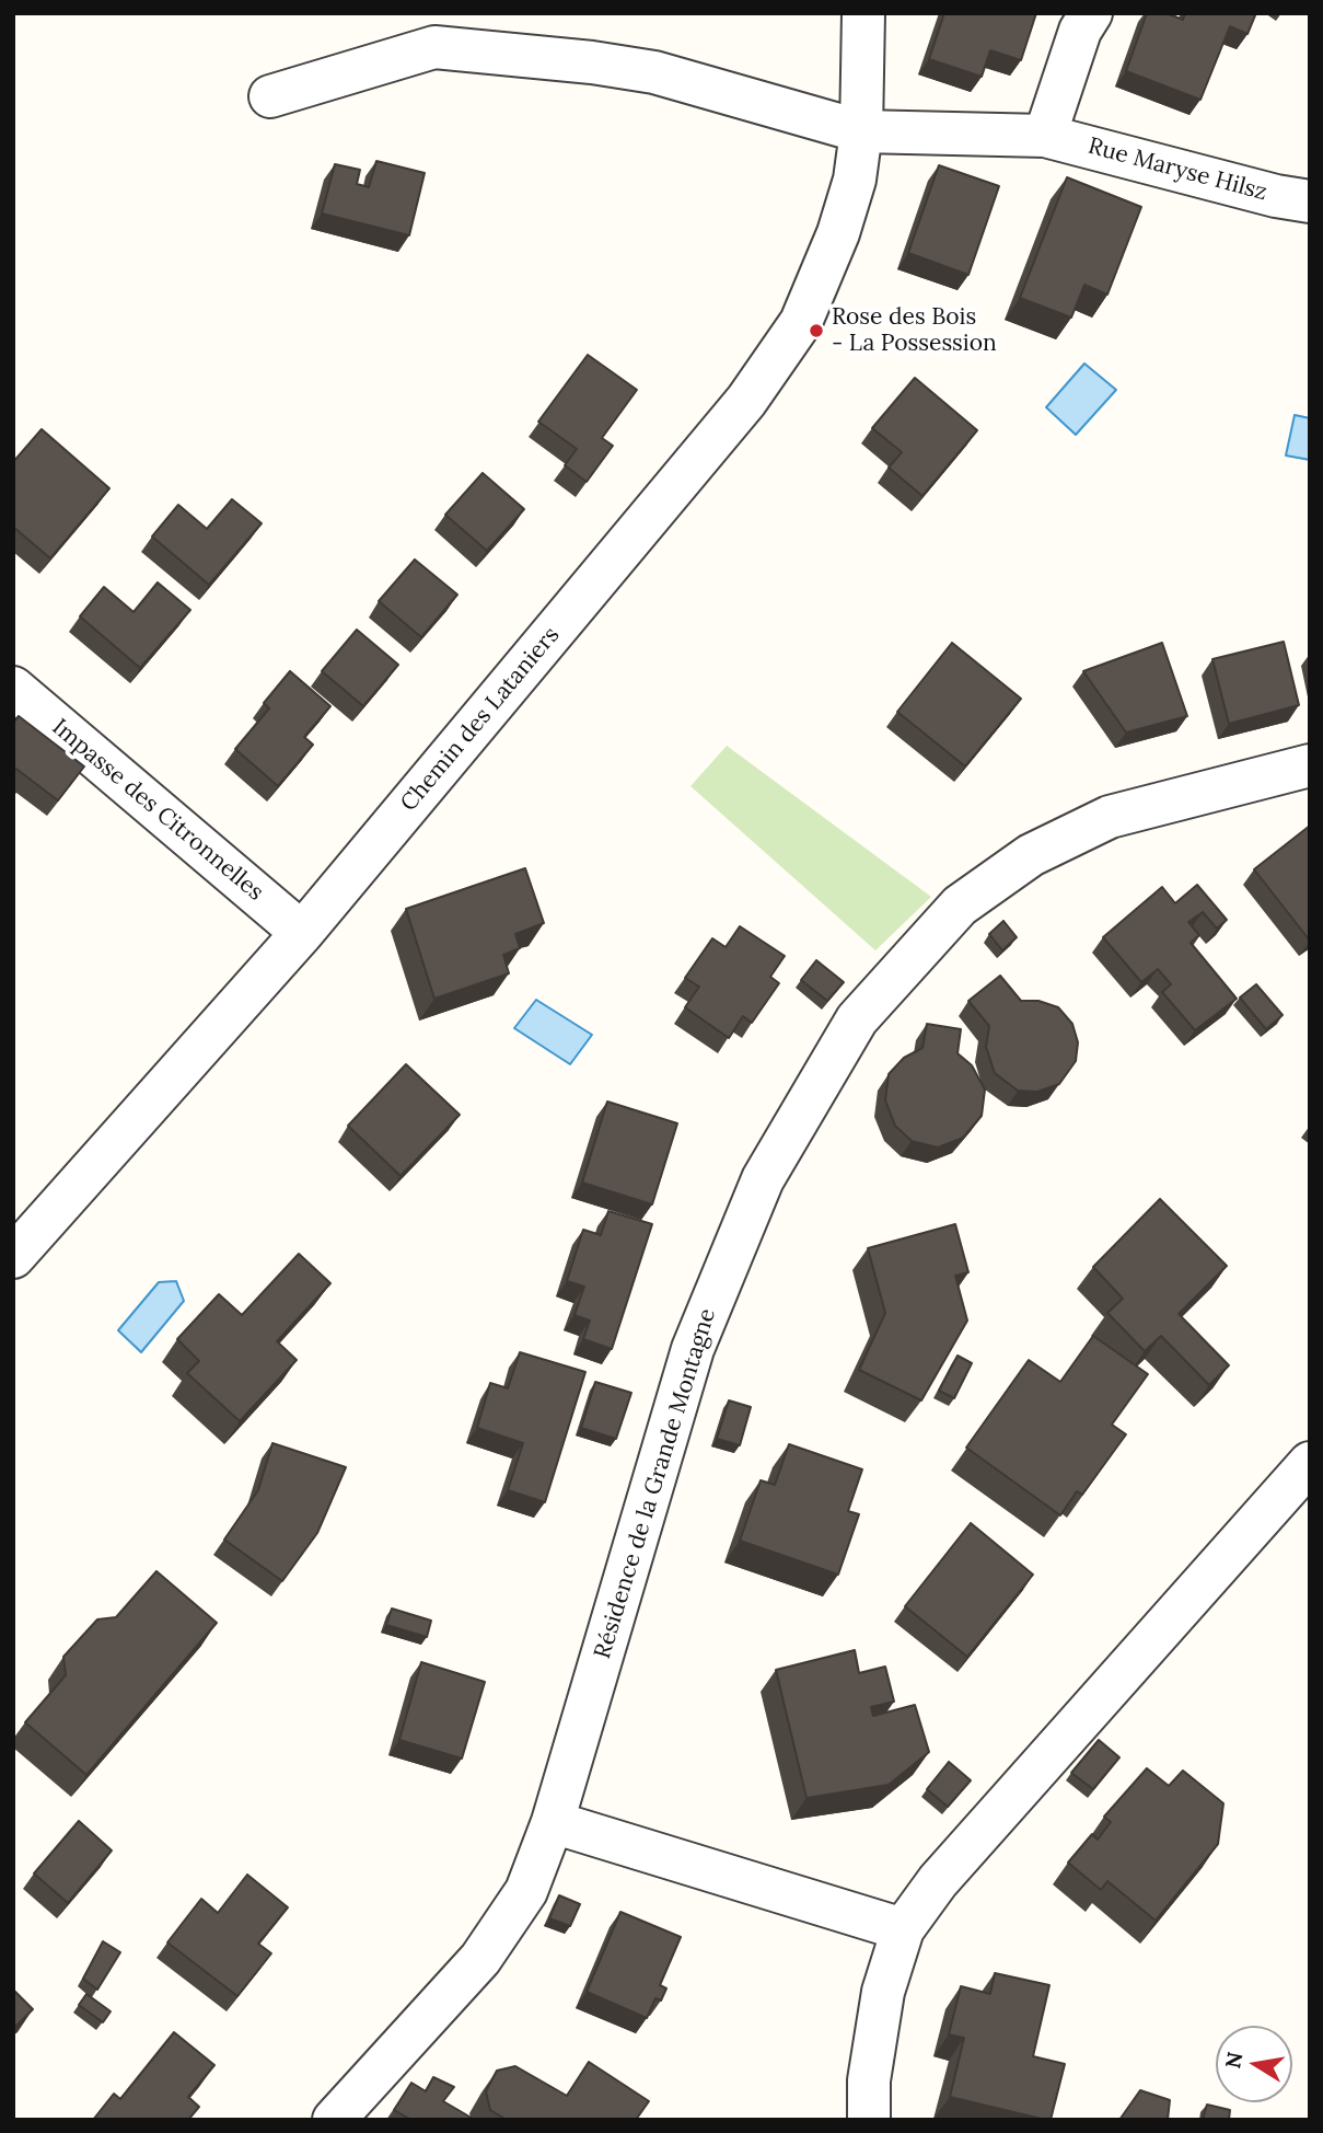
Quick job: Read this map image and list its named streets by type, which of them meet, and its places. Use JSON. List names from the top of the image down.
{
  "streets": {
    "street": [
      "Rue Maryse Hilsz",
      "Chemin des Lataniers",
      "Impasse des Citronnelles",
      "Résidence de la Grande Montagne"
    ]
  },
  "crossings": [
    ["Rue Maryse Hilsz", "Chemin des Lataniers"],
    ["Chemin des Lataniers", "Impasse des Citronnelles"]
  ],
  "places": ["Rose des Bois - La Possession"],
  "north": "left"
}
